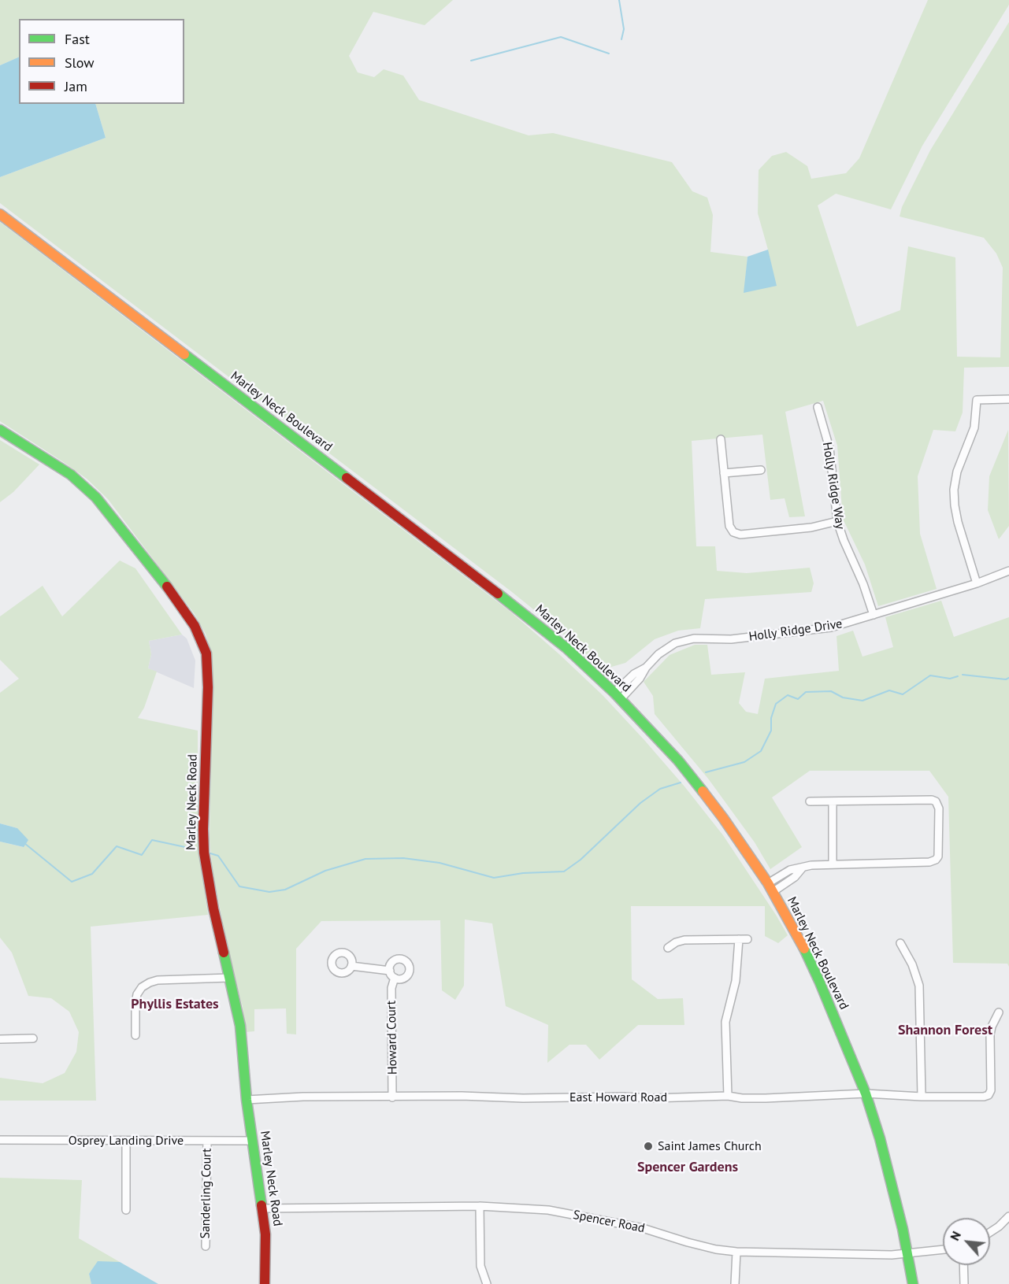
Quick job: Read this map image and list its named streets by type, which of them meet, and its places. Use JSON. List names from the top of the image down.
{
  "streets": {
    "main road": ["Marley Neck Boulevard", "Marley Neck Road"],
    "street": [
      "Holly Ridge Way",
      "Holly Ridge Drive",
      "Howard Court",
      "East Howard Road",
      "Osprey Landing Drive",
      "Sanderling Court",
      "Spencer Road"
    ]
  },
  "crossings": [
    ["Marley Neck Boulevard", "Holly Ridge Drive"],
    ["Marley Neck Boulevard", "East Howard Road"],
    ["Marley Neck Boulevard", "Spencer Road"],
    ["Holly Ridge Way", "Holly Ridge Drive"],
    ["Marley Neck Road", "East Howard Road"],
    ["Marley Neck Road", "Osprey Landing Drive"],
    ["Marley Neck Road", "Spencer Road"],
    ["Howard Court", "East Howard Road"],
    ["Osprey Landing Drive", "Sanderling Court"]
  ],
  "districts": ["Phyllis Estates", "Shannon Forest", "Spencer Gardens"],
  "places": ["Saint James Church"],
  "legend": ["Fast", "Slow", "Jam"],
  "north": "top left"
}
